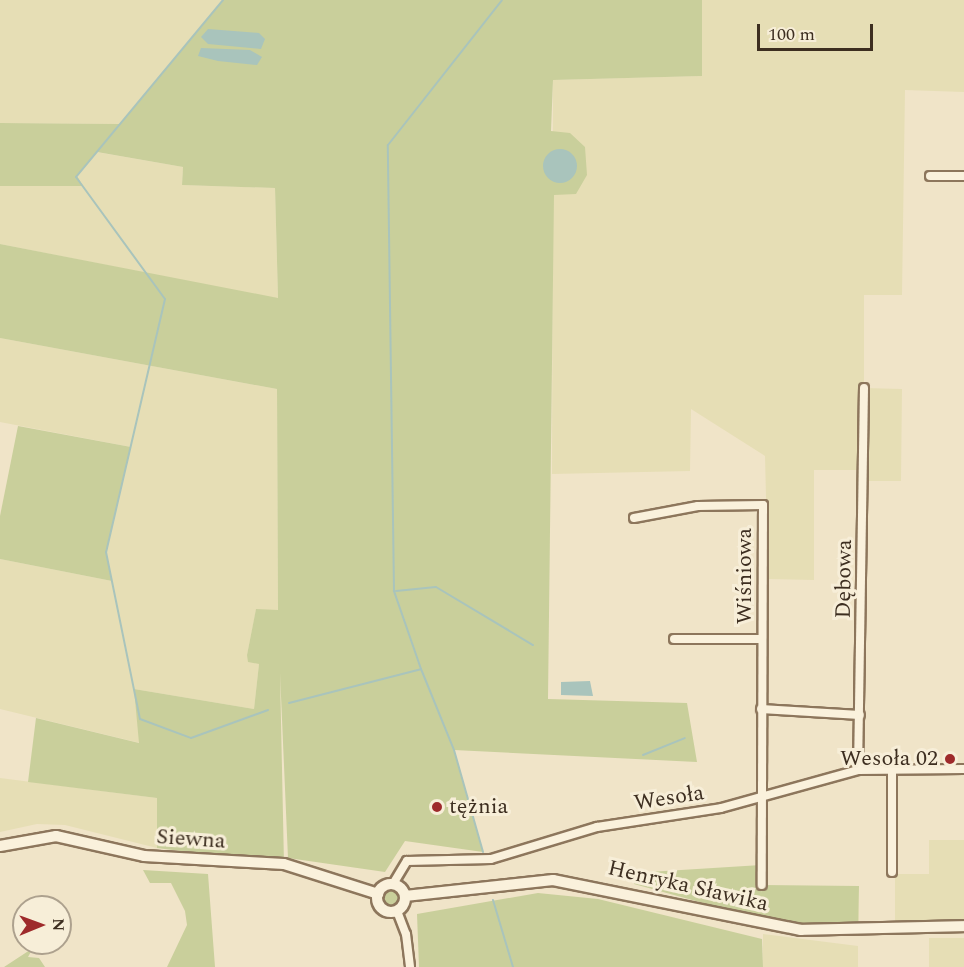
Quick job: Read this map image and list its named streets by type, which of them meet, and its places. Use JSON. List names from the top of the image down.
{
  "streets": {
    "main road": ["Siewna", "Henryka Sławika"],
    "street": ["Wiśniowa", "Dębowa", "Wesoła"]
  },
  "crossings": [
    ["Wiśniowa", "Wesoła"],
    ["Dębowa", "Wesoła"],
    ["Wesoła", "Siewna"],
    ["Wesoła", "Henryka Sławika"],
    ["Siewna", "Henryka Sławika"]
  ],
  "places": ["Wesoła 02", "tężnia"],
  "scale_bar": "100 m",
  "north": "right"
}
